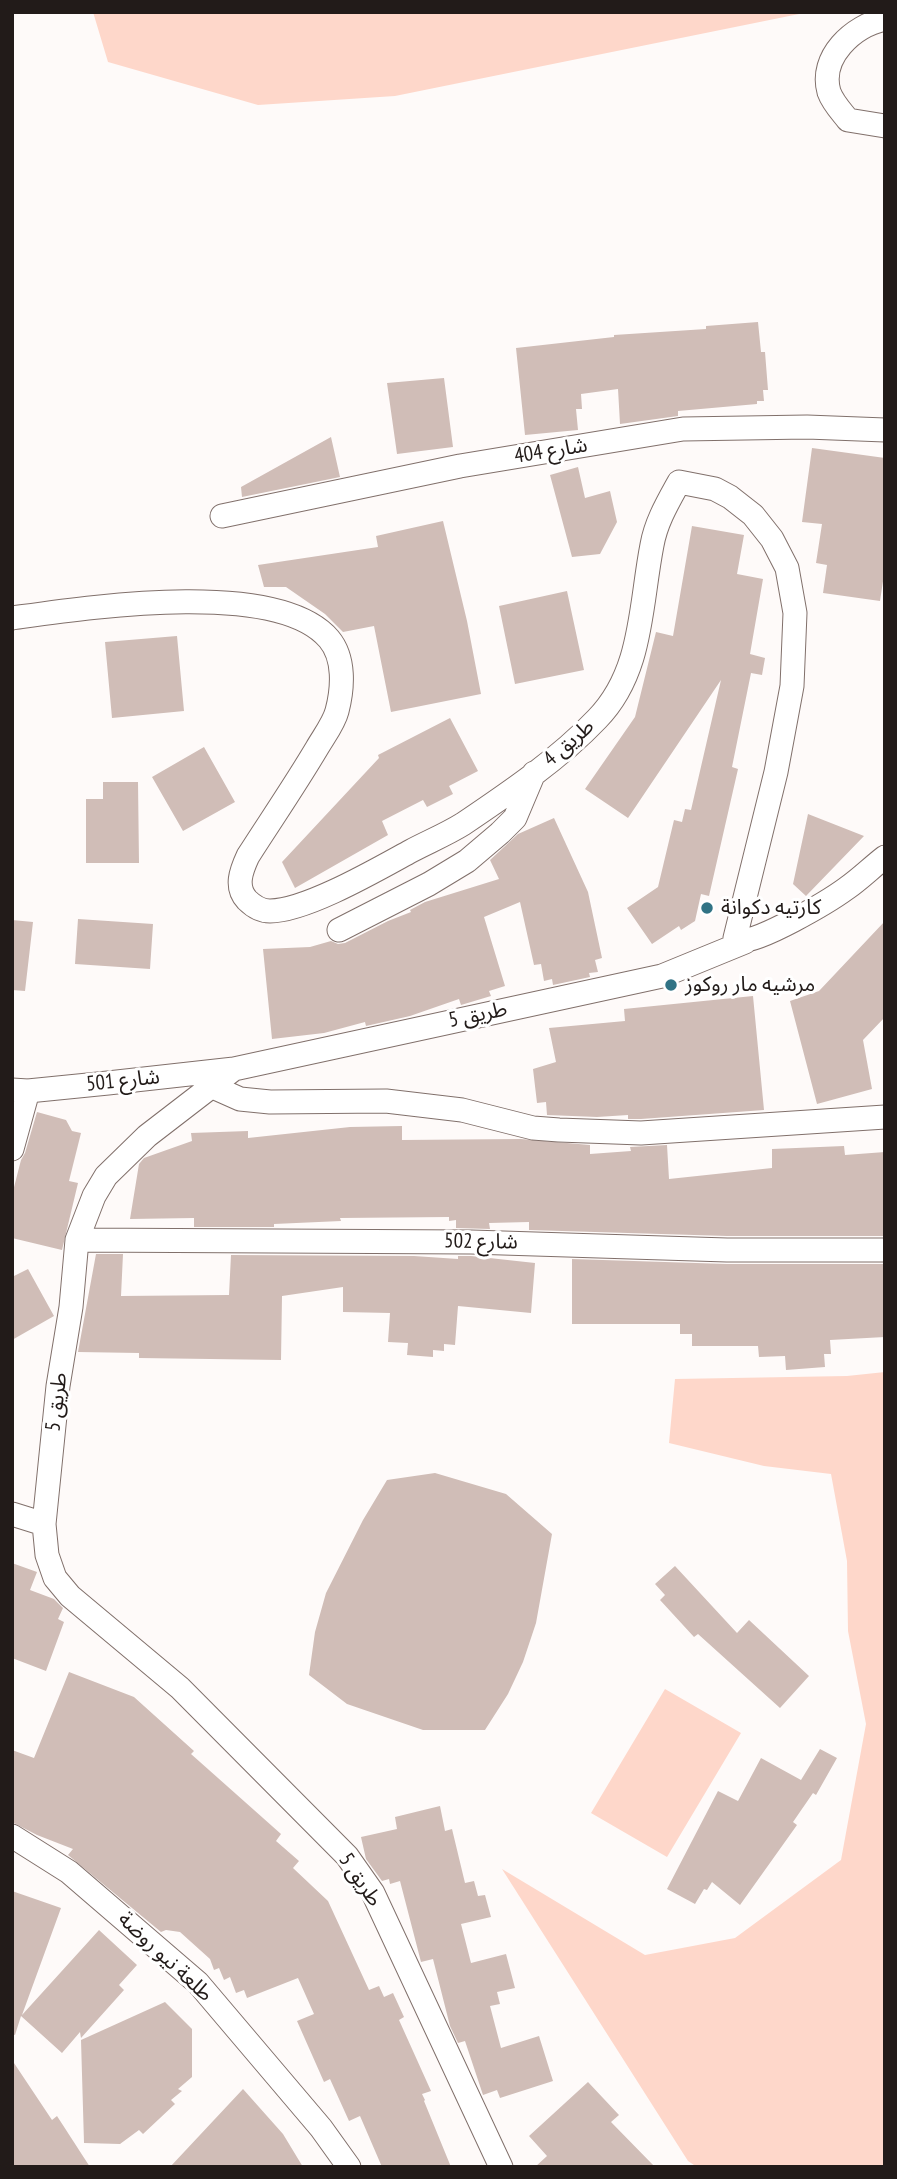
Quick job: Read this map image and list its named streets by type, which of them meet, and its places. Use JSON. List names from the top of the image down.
{
  "streets": {
    "street": [
      "شارع 404",
      "طريق 4",
      "طريق 5",
      "شارع 501",
      "شارع 502",
      "طلعة نيو روضة"
    ]
  },
  "crossings": [
    ["طريق 4", "طريق 5"],
    ["طريق 5", "شارع 501"],
    ["طريق 5", "شارع 502"]
  ],
  "places": ["كارتيه دكوانة", "مرشيه مار روكوز"]
}
